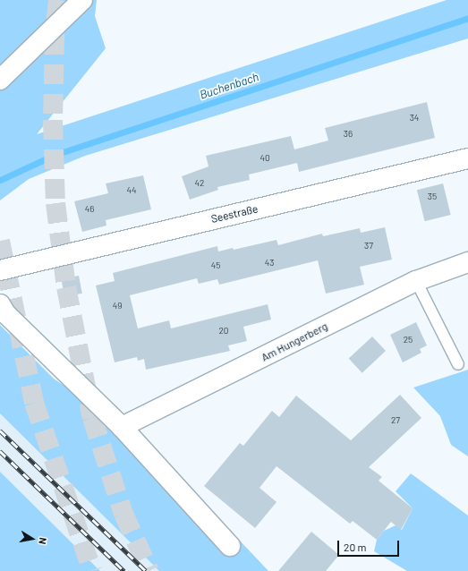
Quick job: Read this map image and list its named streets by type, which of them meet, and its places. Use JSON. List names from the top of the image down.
{
  "streets": {
    "street": ["Seestraße", "Am Hungerberg"]
  },
  "water": ["Buchenbach"],
  "house_numbers": [
    "34",
    "36",
    "40",
    "42",
    "44",
    "35",
    "46",
    "37",
    "43",
    "45",
    "49",
    "20",
    "25",
    "27"
  ],
  "scale_bar": "20 m",
  "north": "right"
}
